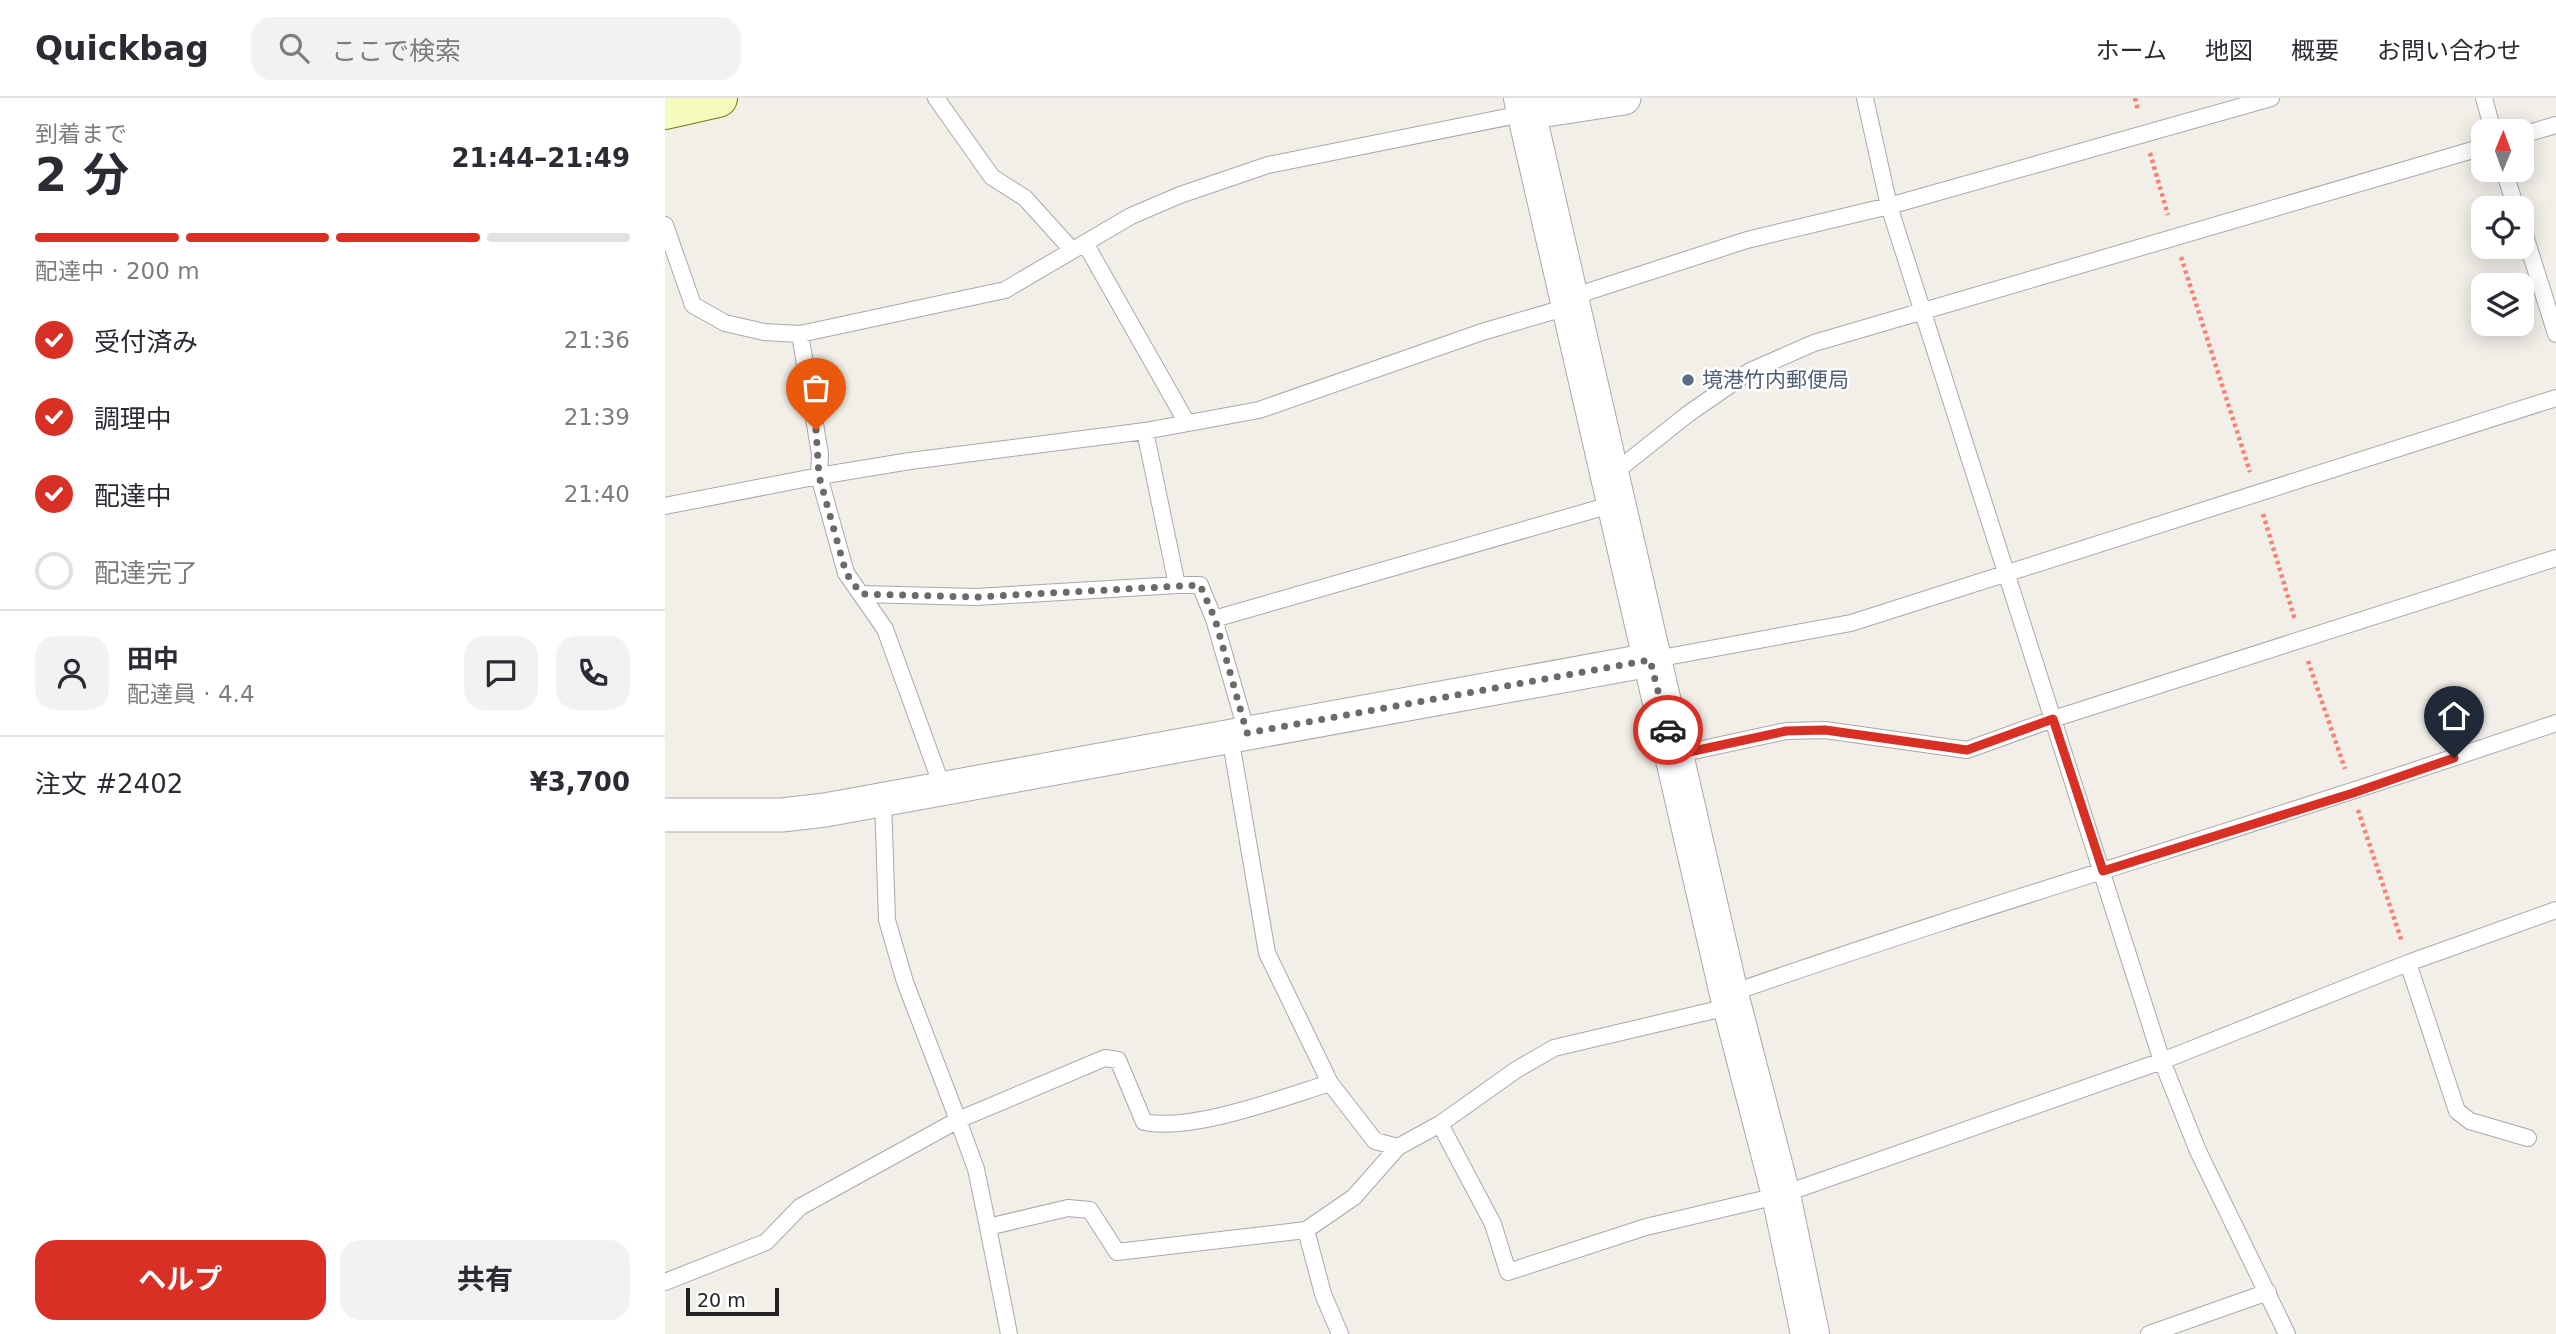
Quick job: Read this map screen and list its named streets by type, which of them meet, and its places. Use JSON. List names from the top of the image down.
{
  "places": ["境港竹内郵便局"],
  "scale_bar": "20 m",
  "north": "top",
  "page": {
    "header": "Quickbag",
    "search": "ここで検索",
    "nav": [
      "ホーム",
      "地図",
      "概要",
      "お問い合わせ"
    ],
    "heading": ["2 分", "到着まで", "21:44–21:49"],
    "panel": [
      "田中",
      "配達員 · 4.4",
      "注文 #2402",
      "¥3,700"
    ],
    "bar": "配達中 · 200 m",
    "list": [
      ["受付済み", "21:36"],
      ["調理中", "21:39"],
      ["配達中", "21:40"],
      "配達完了"
    ],
    "buttons": ["ヘルプ", "共有"],
    "scale": "20 m"
  }
}
